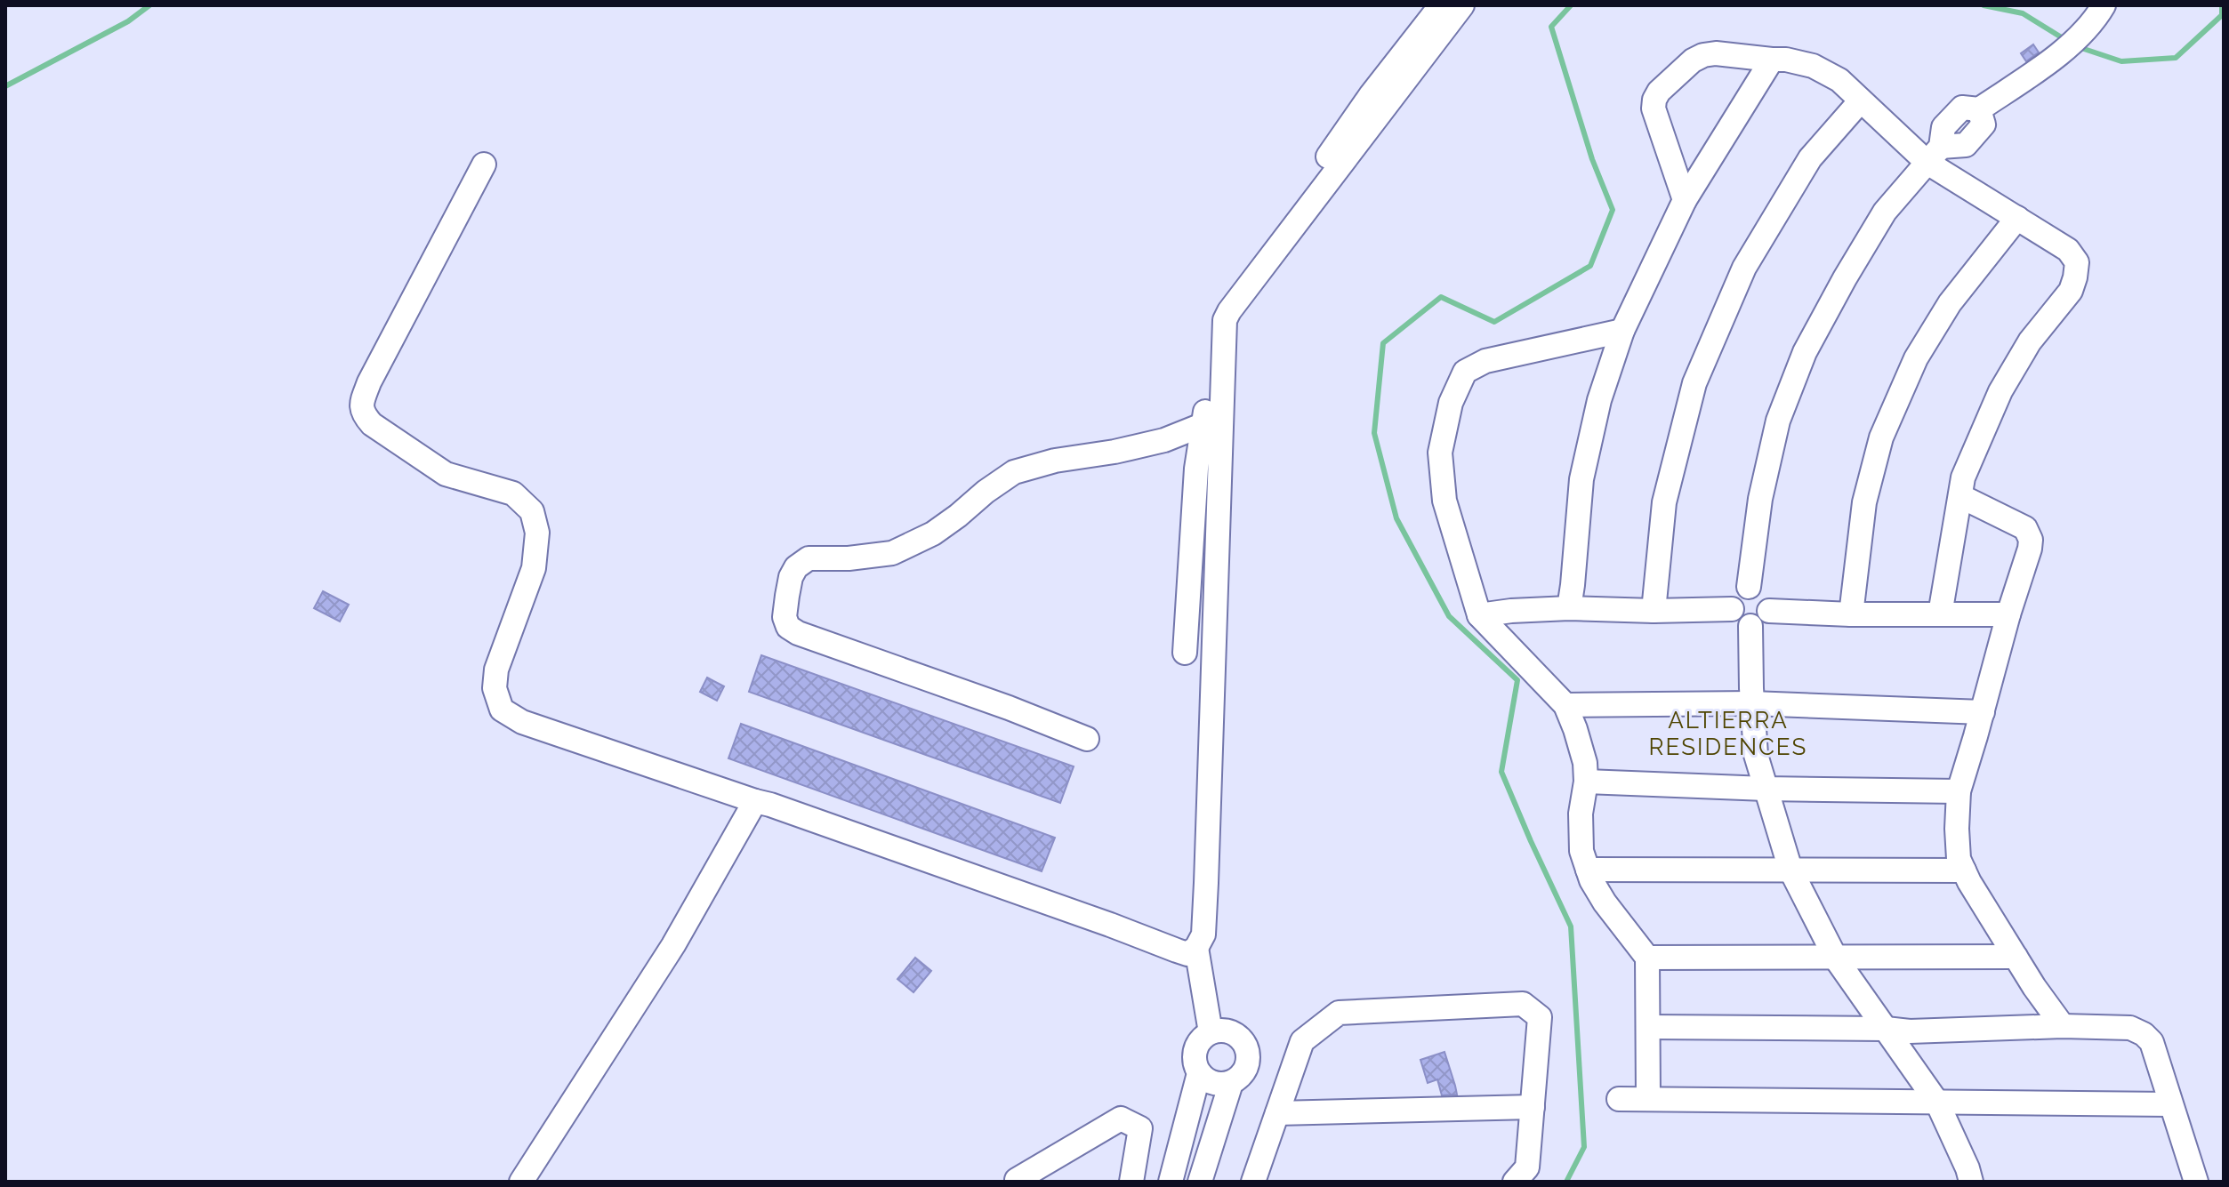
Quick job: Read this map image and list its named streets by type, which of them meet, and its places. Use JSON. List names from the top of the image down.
{
  "districts": ["ALTIERRA RESIDENCES"]
}
